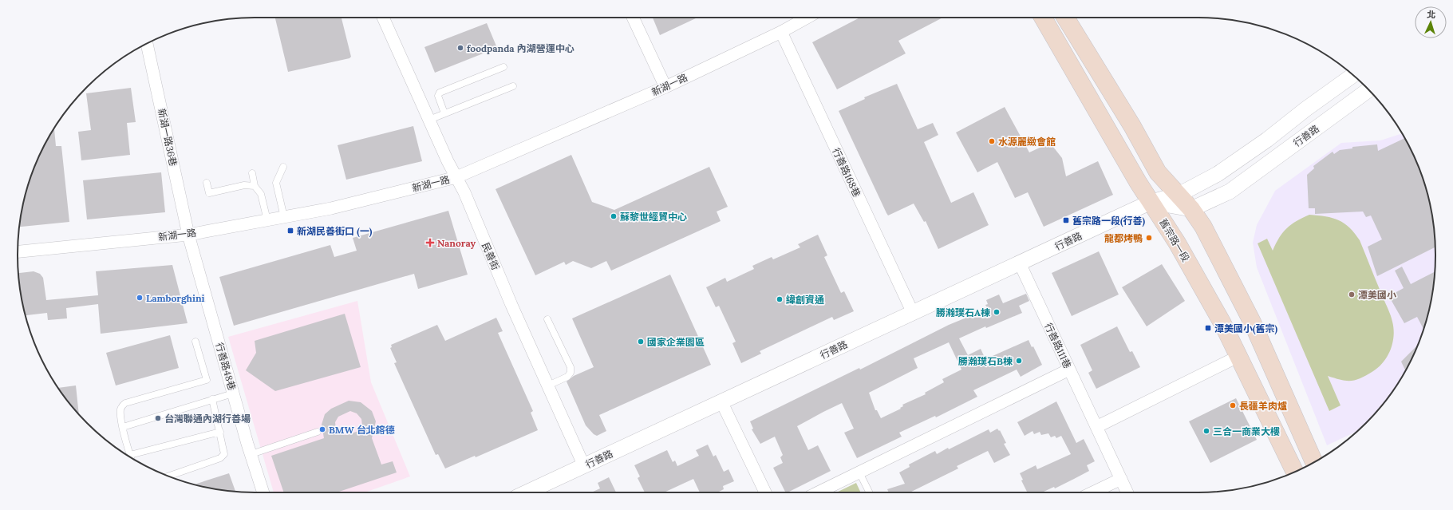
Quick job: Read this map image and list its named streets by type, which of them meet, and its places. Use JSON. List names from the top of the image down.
{
  "streets": {
    "main road": ["舊宗路一段"],
    "street": [
      "新湖一路",
      "行善路",
      "新湖一路36巷",
      "行善路168巷",
      "民善街",
      "行善路111巷",
      "行善路48巷"
    ]
  },
  "crossings": [
    ["新湖一路", "新湖一路36巷"],
    ["新湖一路", "行善路168巷"],
    ["新湖一路", "民善街"],
    ["新湖一路", "行善路48巷"],
    ["行善路", "行善路168巷"],
    ["行善路", "舊宗路一段"],
    ["行善路", "民善街"],
    ["行善路", "行善路111巷"],
    ["新湖一路36巷", "行善路48巷"]
  ],
  "places": {
    "other": [
      "foodpanda 內湖營運中心",
      "水源麗緻會館",
      "蘇黎世經貿中心",
      "龍都烤鴨",
      "潭美國小",
      "Lamborghini",
      "緯創資通",
      "勝瀚璞石A棟",
      "國家企業園區",
      "勝瀚璞石B棟",
      "長疆羊肉爐",
      "台灣聯通內湖行善場",
      "BMW 台北鎔德",
      "三合一商業大樓"
    ],
    "transit": ["舊宗路一段(行善)", "新湖民善街口 (一)", "潭美國小(舊宗)"],
    "health": ["Nanoray"]
  },
  "north": "top"
}
